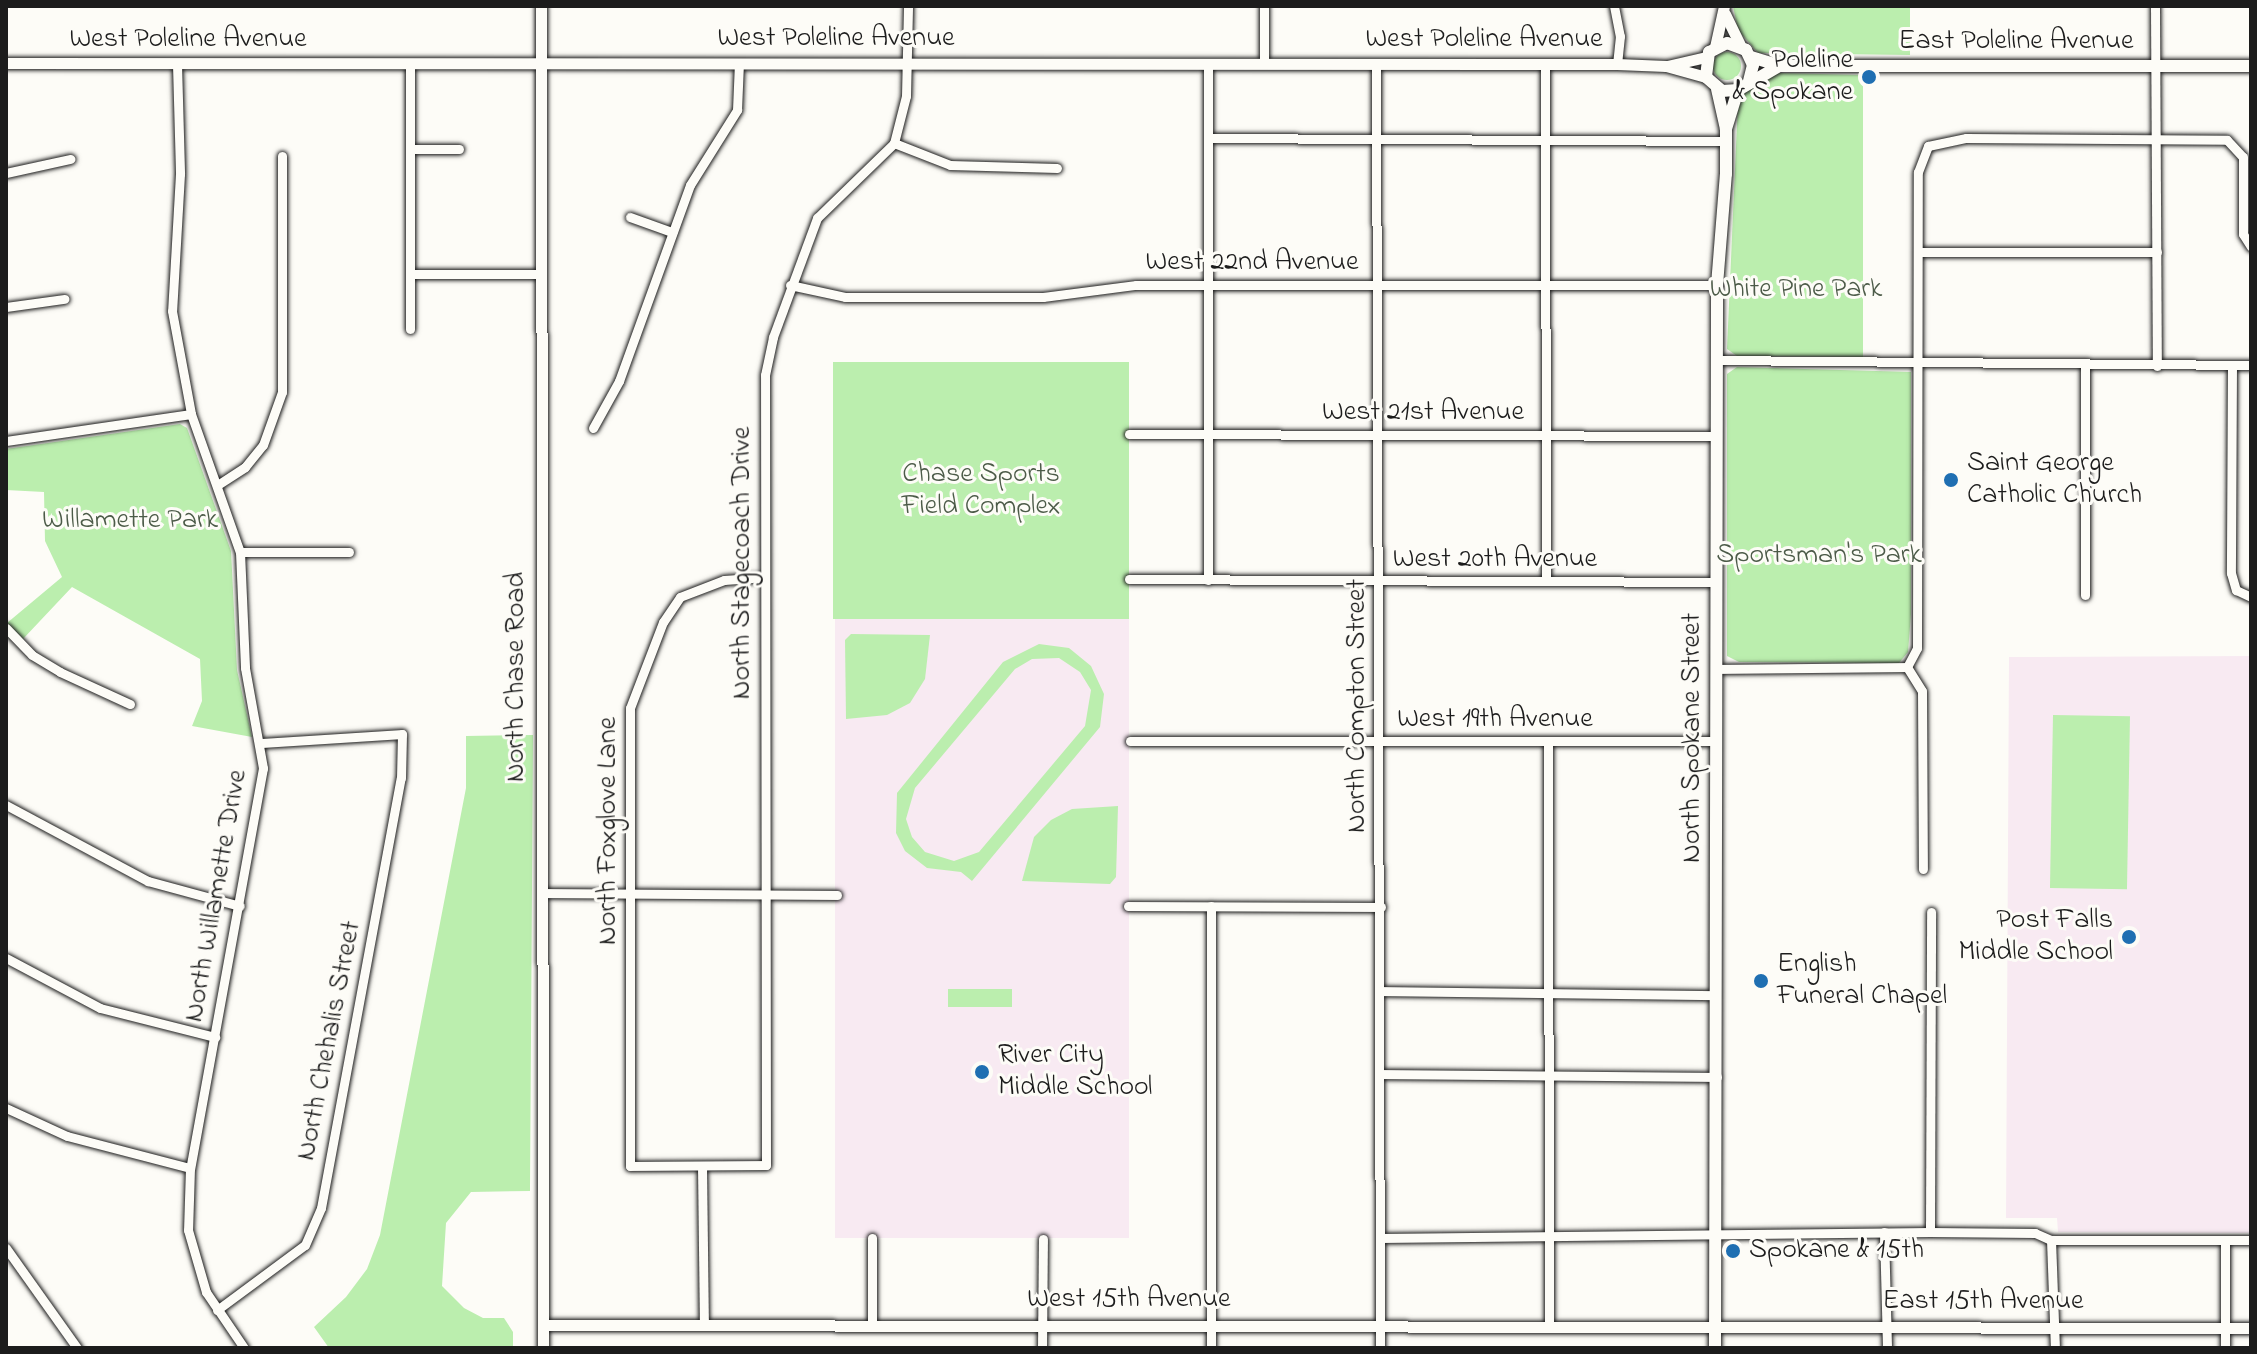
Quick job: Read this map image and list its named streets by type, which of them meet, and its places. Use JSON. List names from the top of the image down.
{
  "streets": {
    "main road": ["East Poleline Avenue", "North Spokane Street"],
    "street": [
      "West Poleline Avenue",
      "West 22nd Avenue",
      "West 21st Avenue",
      "West 20th Avenue",
      "North Stagecoach Drive",
      "North Chase Road",
      "North Compton Street",
      "West 19th Avenue",
      "North Foxglove Lane",
      "North Willamette Drive",
      "North Chehalis Street",
      "West 15th Avenue",
      "East 15th Avenue"
    ]
  },
  "crossings": [
    ["West Poleline Avenue", "East Poleline Avenue"],
    ["West Poleline Avenue", "North Chase Road"],
    ["West Poleline Avenue", "North Compton Street"],
    ["West Poleline Avenue", "North Spokane Street"],
    ["West Poleline Avenue", "North Willamette Drive"],
    ["East Poleline Avenue", "North Spokane Street"],
    ["West 22nd Avenue", "North Stagecoach Drive"],
    ["West 22nd Avenue", "North Compton Street"],
    ["West 22nd Avenue", "North Spokane Street"],
    ["West 21st Avenue", "North Compton Street"],
    ["West 21st Avenue", "North Spokane Street"],
    ["West 20th Avenue", "North Compton Street"],
    ["West 20th Avenue", "North Spokane Street"],
    ["North Stagecoach Drive", "North Foxglove Lane"],
    ["North Chase Road", "West 15th Avenue"],
    ["North Compton Street", "West 19th Avenue"],
    ["North Compton Street", "West 15th Avenue"],
    ["West 19th Avenue", "North Spokane Street"],
    ["North Spokane Street", "West 15th Avenue"],
    ["North Spokane Street", "East 15th Avenue"],
    ["North Willamette Drive", "North Chehalis Street"],
    ["West 15th Avenue", "East 15th Avenue"]
  ],
  "parks": [
    "White Pine Park",
    "Chase Sports Field Complex",
    "Willamette Park",
    "Sportsman's Park"
  ],
  "places": [
    "Poleline & Spokane",
    "Saint George Catholic Church",
    "Post Falls Middle School",
    "English Funeral Chapel",
    "River City Middle School",
    "Spokane & 15th"
  ]
}
